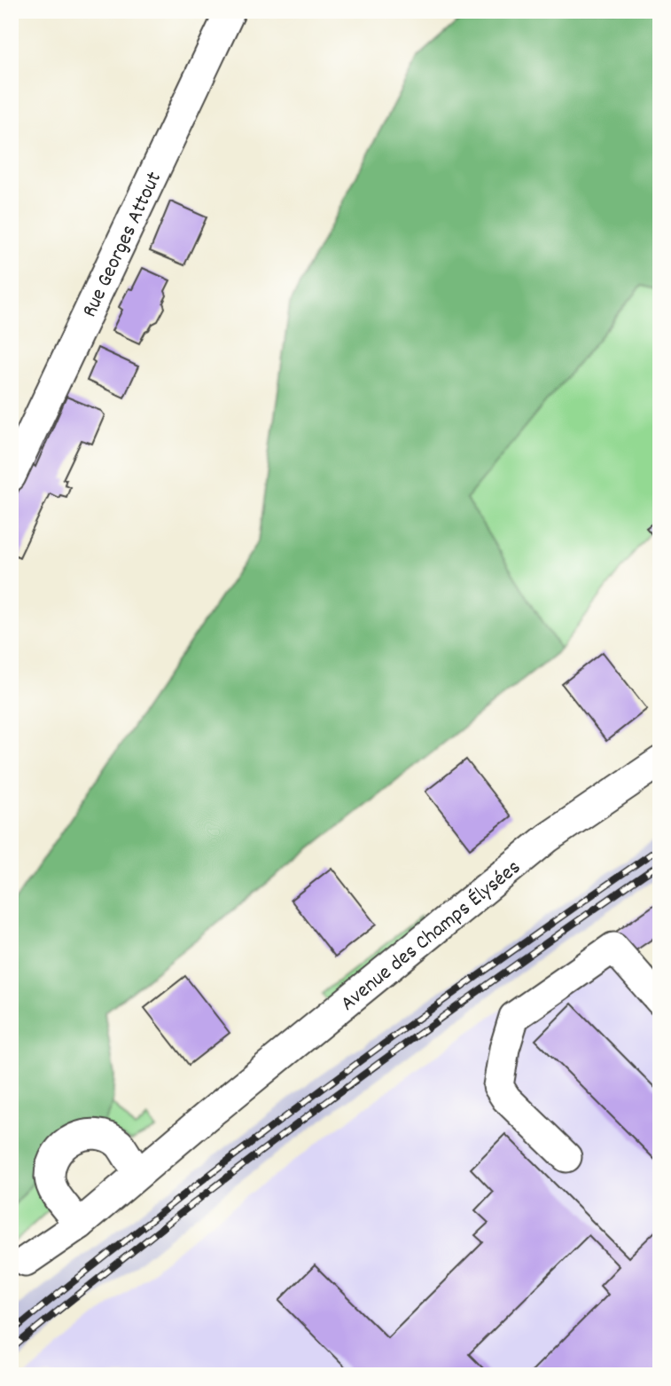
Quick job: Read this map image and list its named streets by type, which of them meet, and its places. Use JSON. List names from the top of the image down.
{
  "streets": {
    "street": ["Rue Georges Attout", "Avenue des Champs Élysées"]
  }
}
